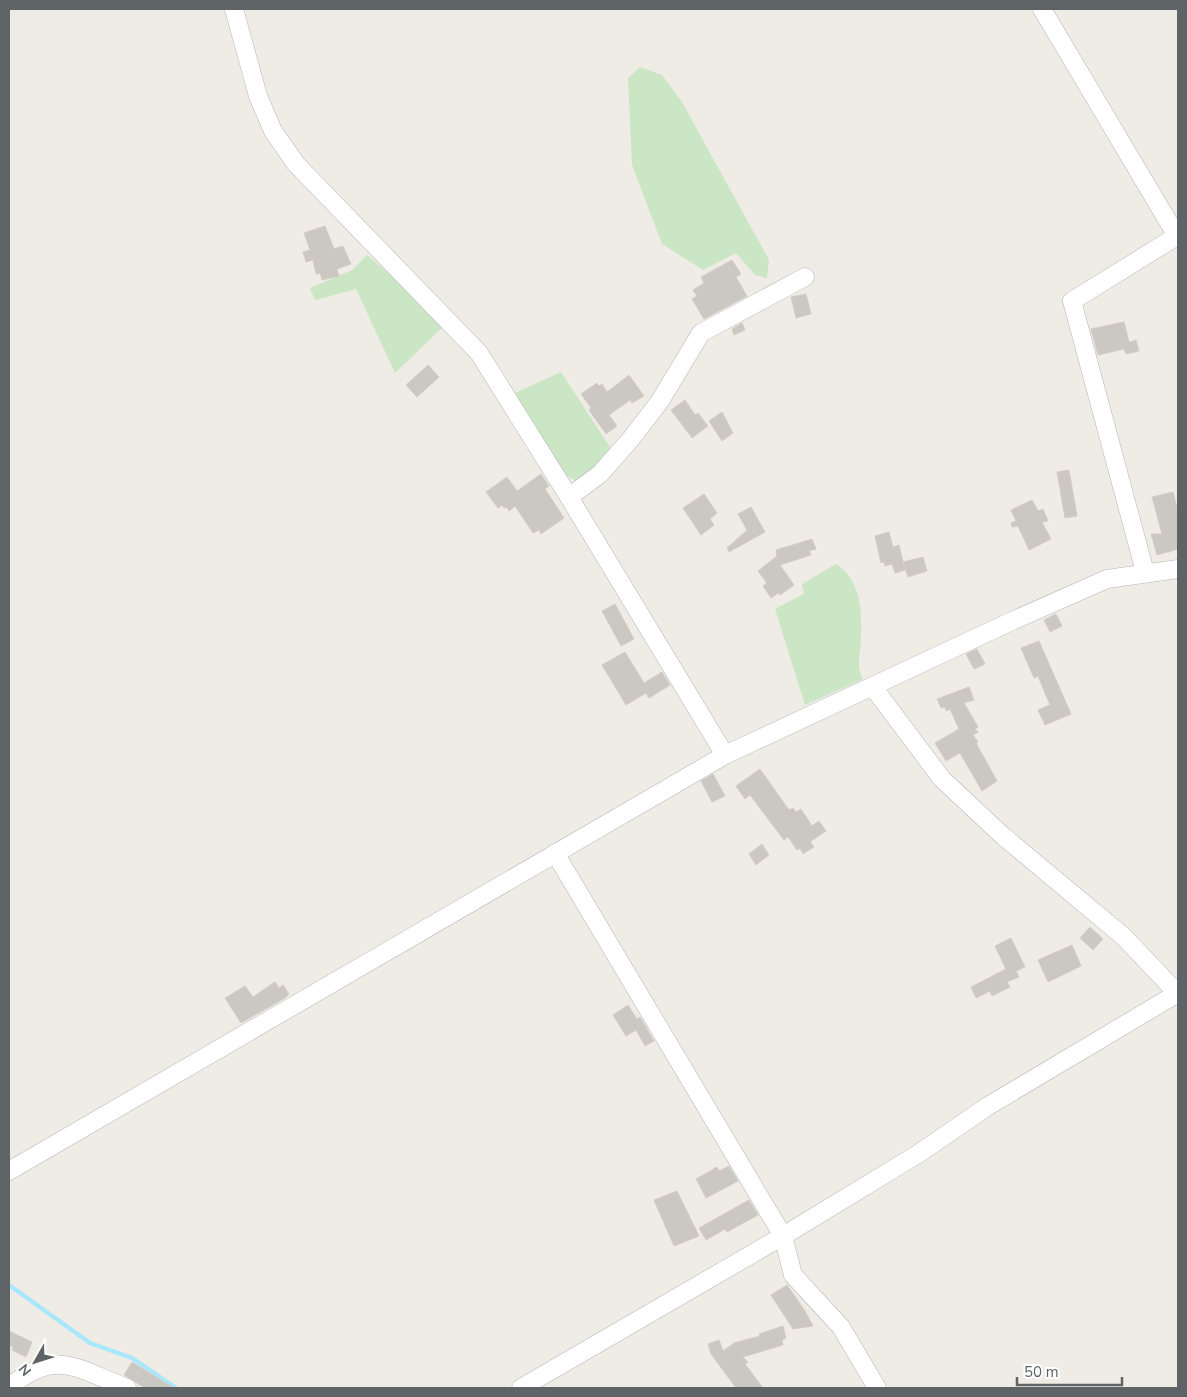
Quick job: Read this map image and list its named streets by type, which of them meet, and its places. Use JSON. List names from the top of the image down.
{
  "scale_bar": "50 m",
  "north": "bottom left"
}
